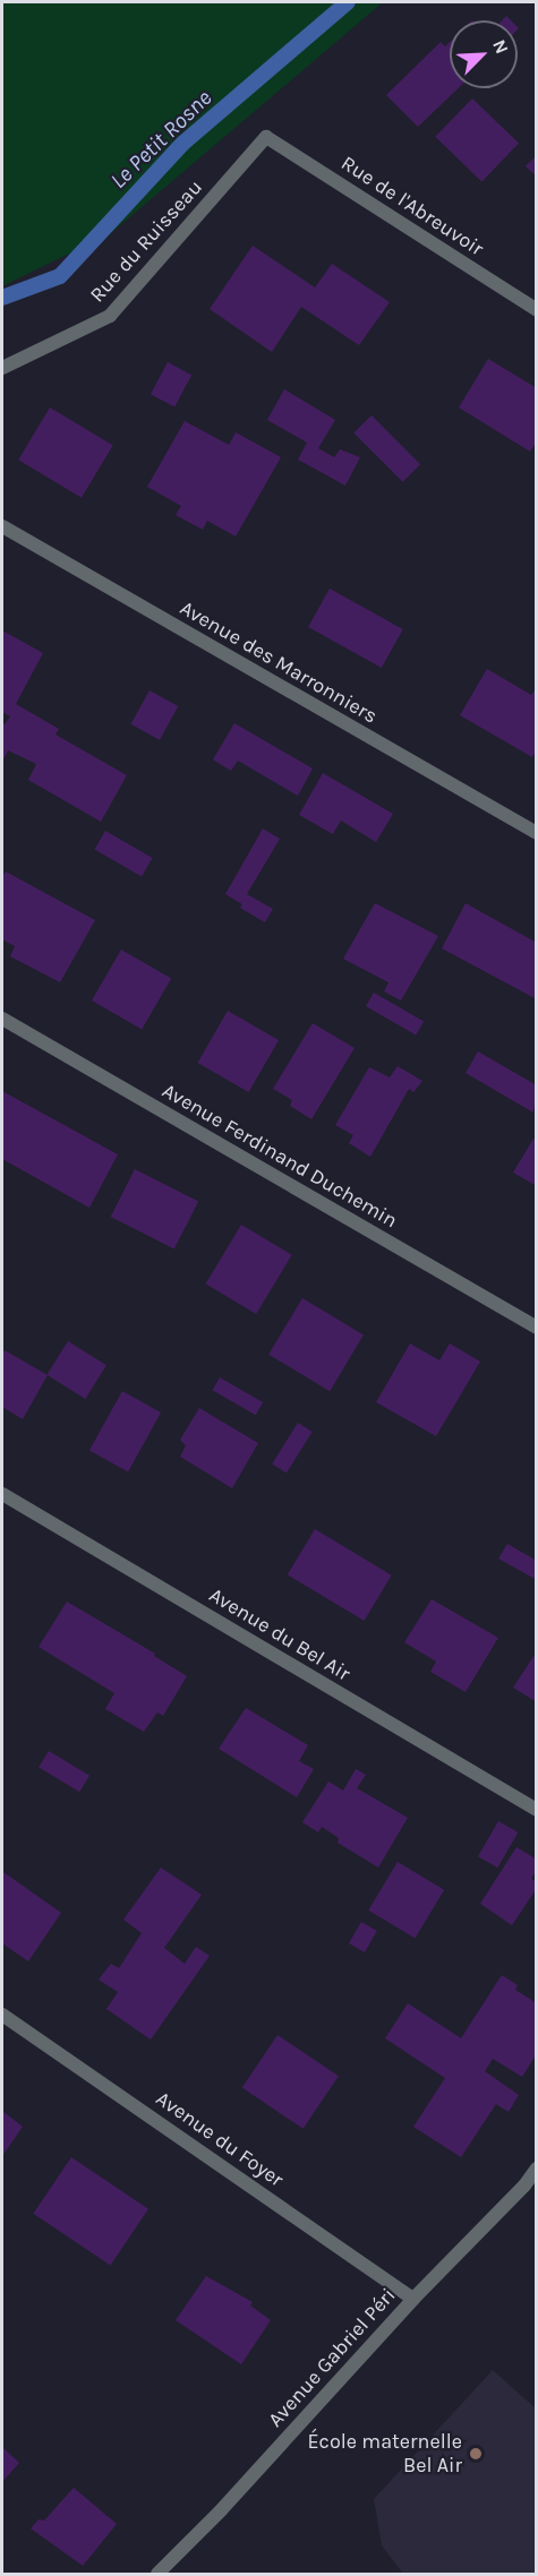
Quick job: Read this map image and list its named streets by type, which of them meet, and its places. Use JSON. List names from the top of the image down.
{
  "streets": {
    "street": [
      "Rue de l'Abreuvoir",
      "Rue du Ruisseau",
      "Avenue des Marronniers",
      "Avenue Ferdinand Duchemin",
      "Avenue du Bel Air",
      "Avenue du Foyer",
      "Avenue Gabriel Péri"
    ]
  },
  "crossings": [
    ["Rue de l'Abreuvoir", "Rue du Ruisseau"],
    ["Avenue du Foyer", "Avenue Gabriel Péri"]
  ],
  "water": ["Le Petit Rosne"],
  "places": ["École maternelle Bel Air"],
  "north": "top right"
}
